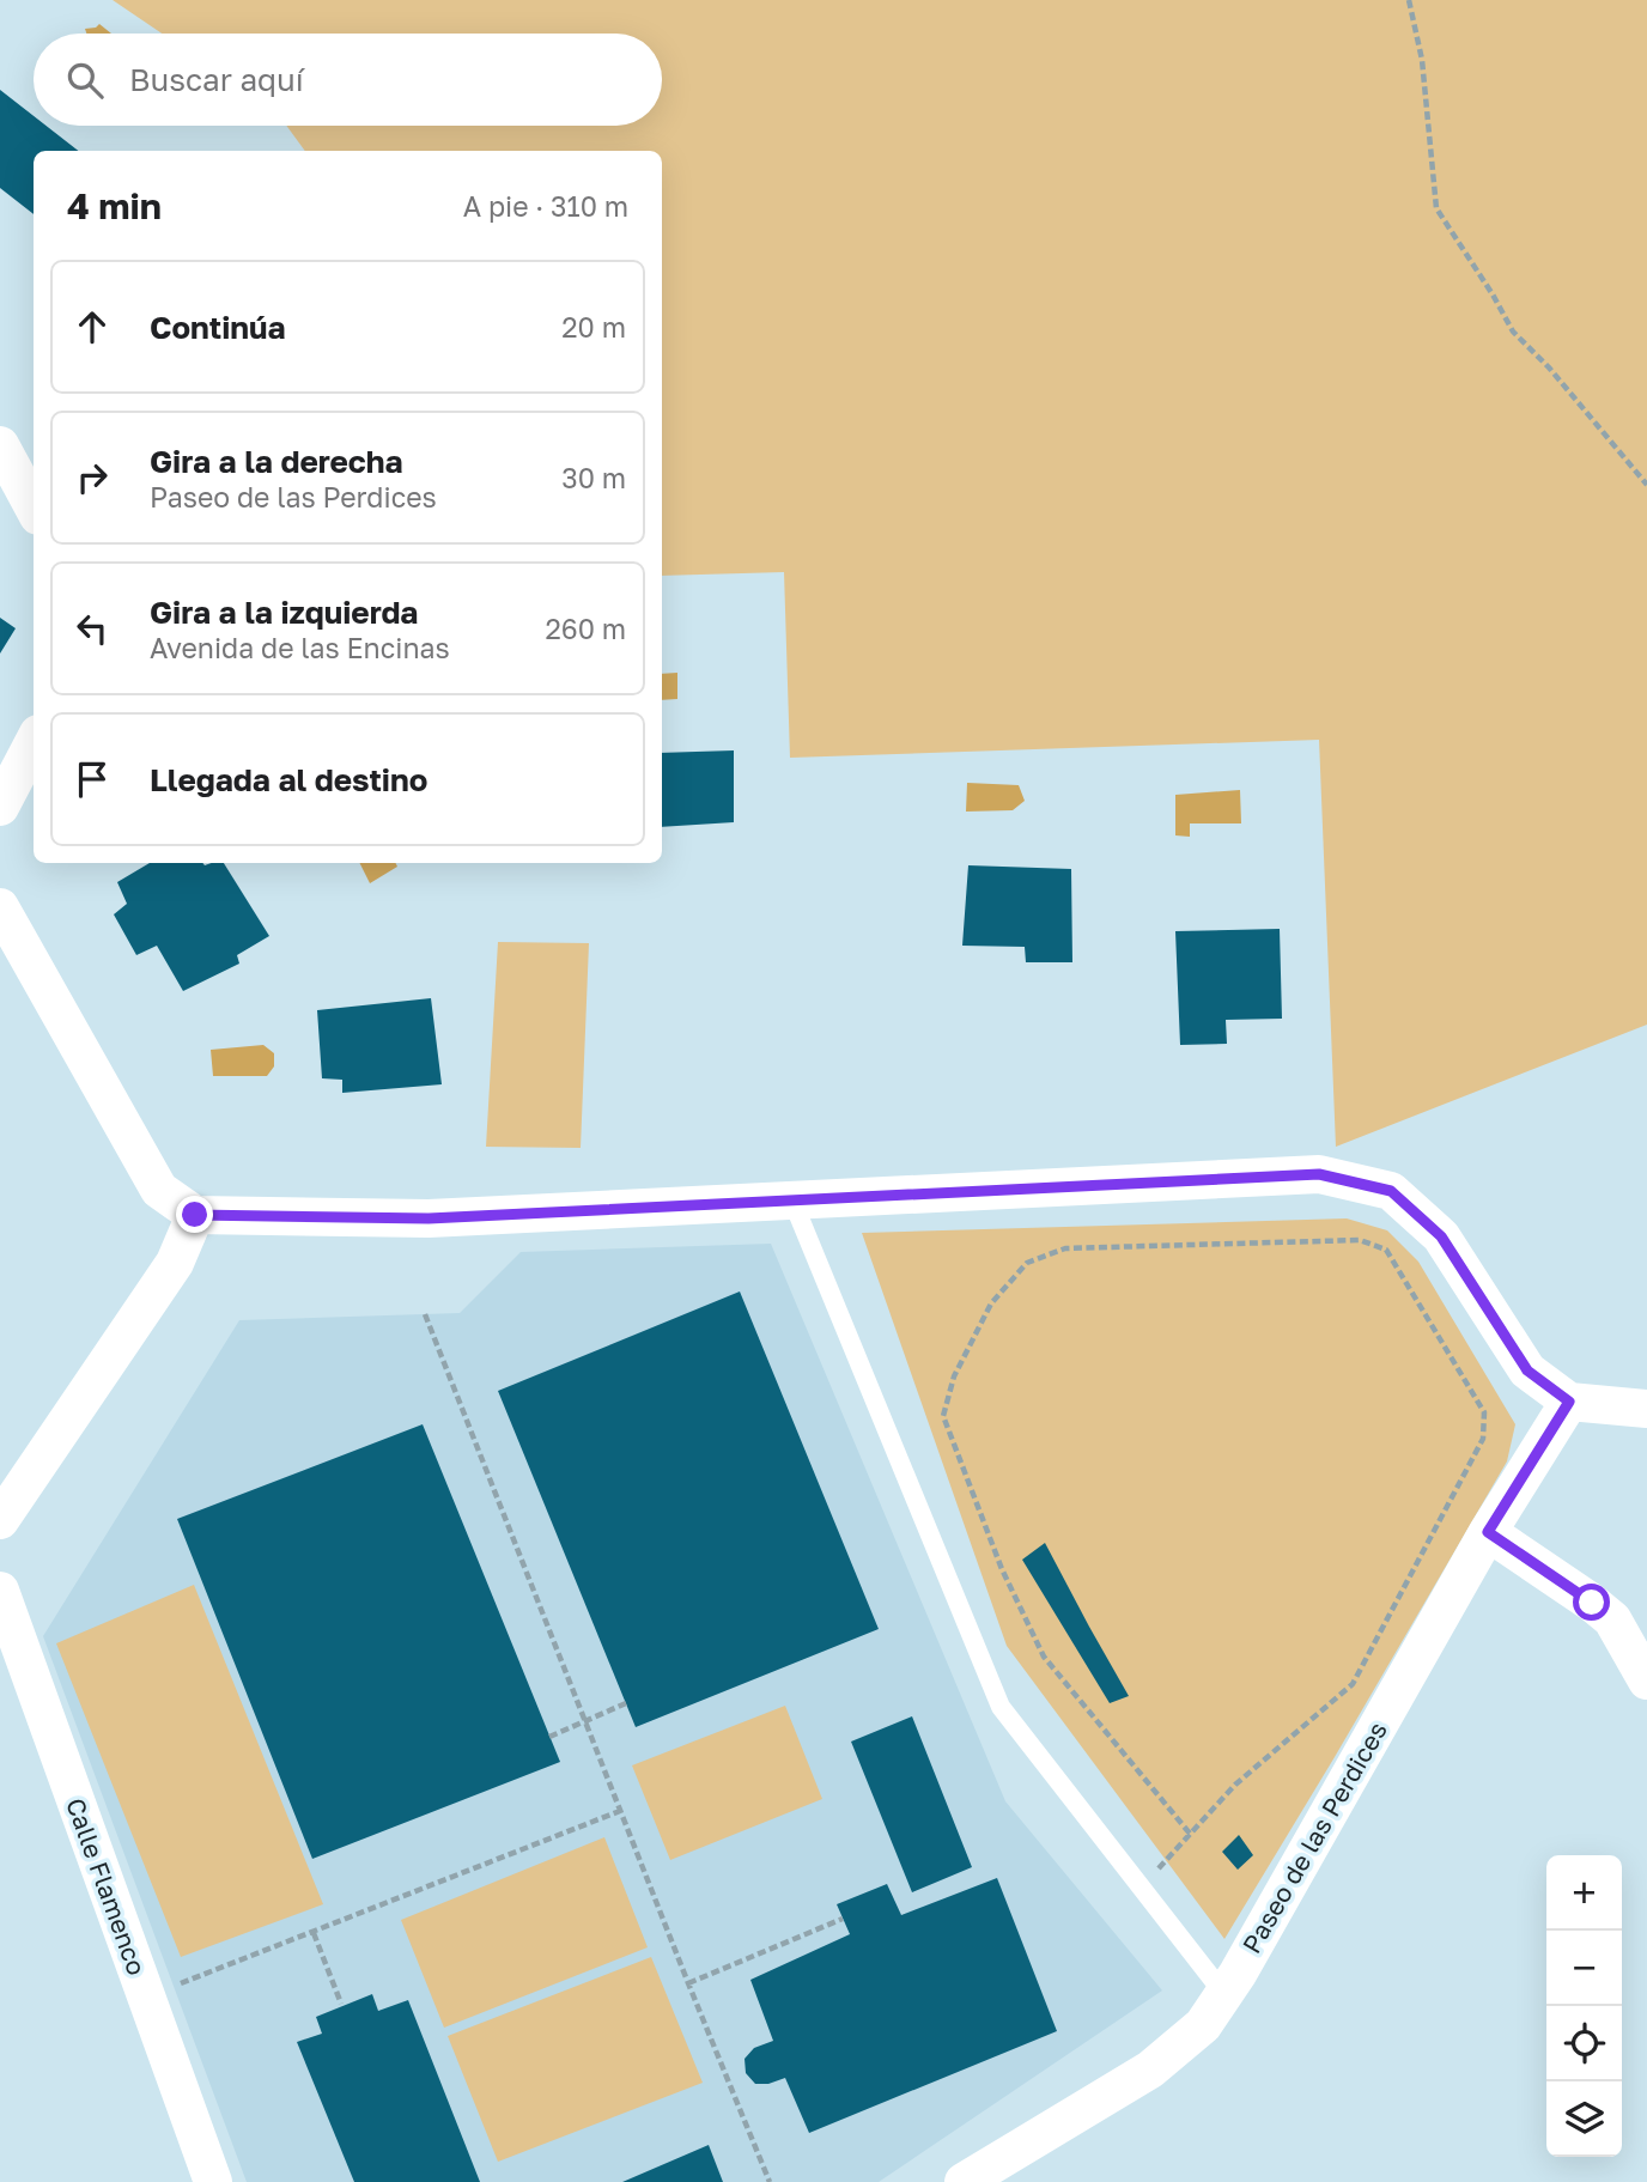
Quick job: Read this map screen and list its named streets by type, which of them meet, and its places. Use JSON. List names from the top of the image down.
{
  "streets": {
    "street": ["Paseo de las Perdices", "Calle Flamenco"]
  },
  "page": {
    "search": "Buscar aquí",
    "heading": ["4 min", "A pie · 310 m"],
    "list": [
      ["Continúa", "20 m"],
      ["Gira a la derecha", "Paseo de las Perdices", "30 m"],
      ["Gira a la izquierda", "Avenida de las Encinas", "260 m"],
      "Llegada al destino"
    ],
    "map_buttons": ["+", "−"]
  }
}
